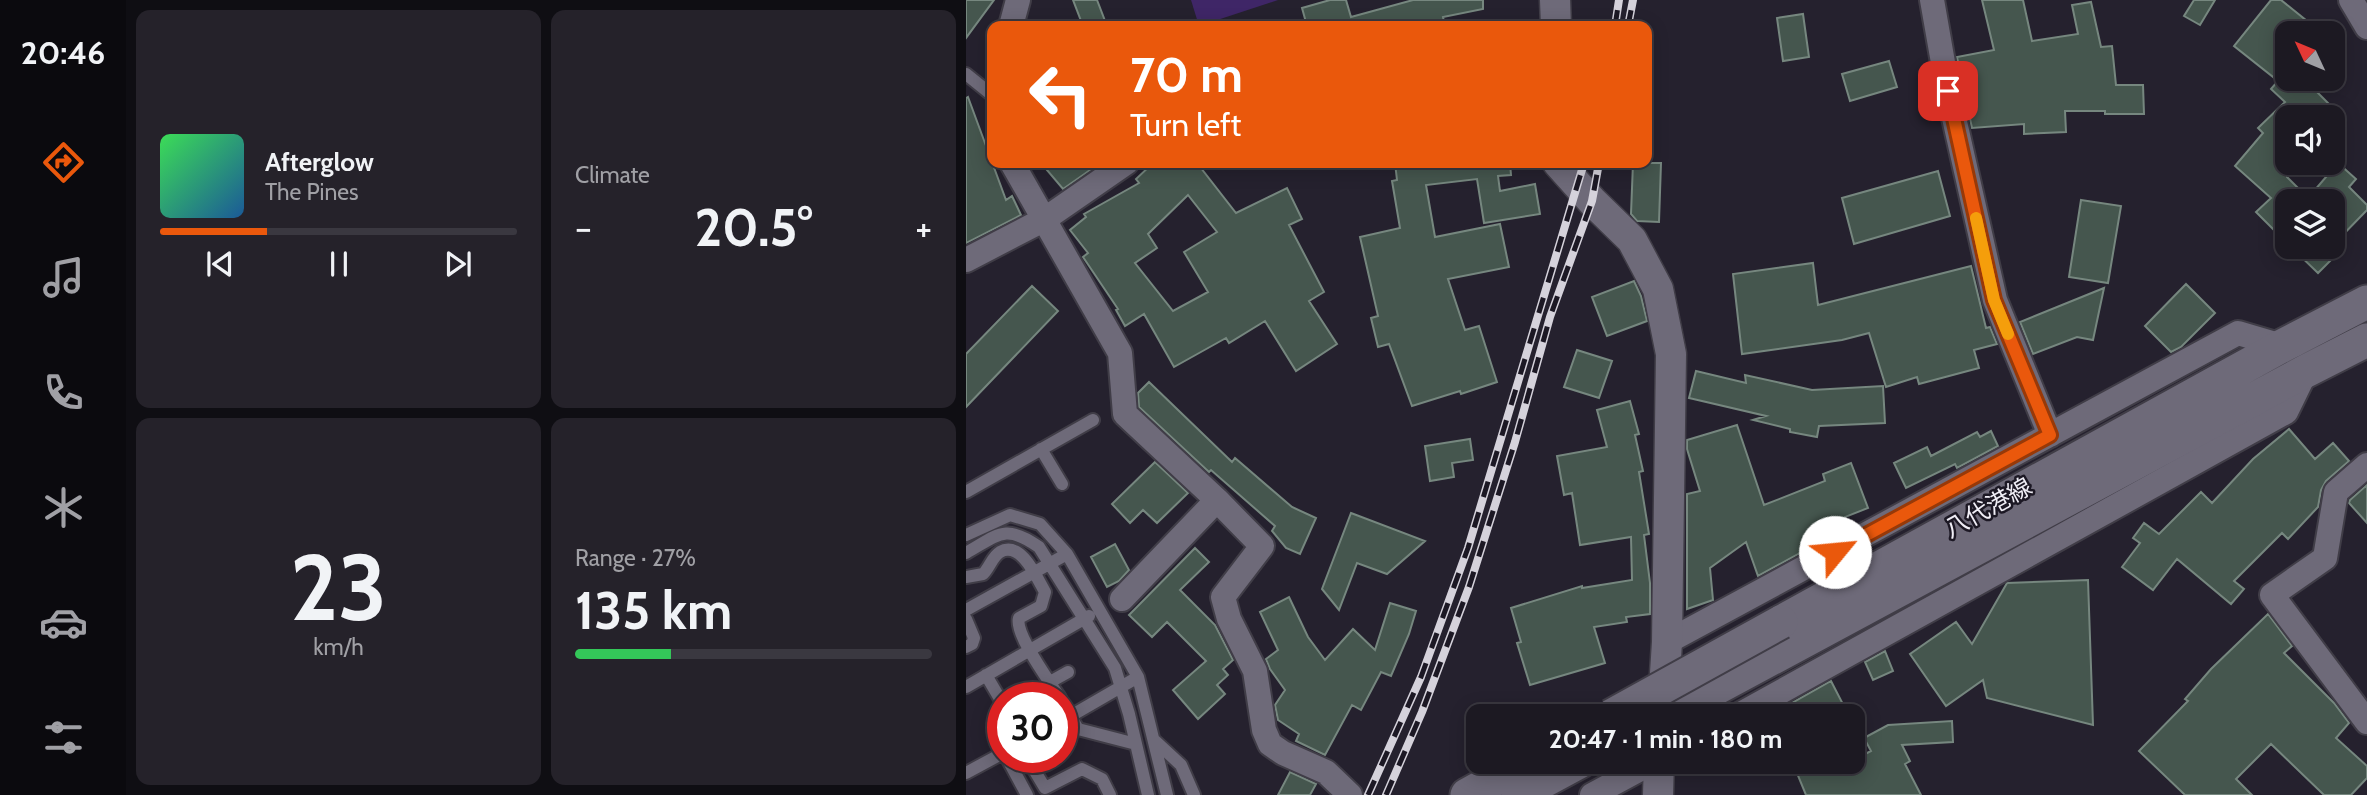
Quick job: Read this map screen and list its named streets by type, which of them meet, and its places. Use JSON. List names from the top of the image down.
{
  "streets": {
    "main road": ["八代港線"]
  },
  "north": "top left",
  "page": {
    "tabs": "20:46",
    "tile": [
      "Climate",
      ["23", "km/h"],
      ["Range · 27%", "135 km"]
    ],
    "turn": ["70 m", "Turn left"],
    "song": ["Afterglow", "The Pines"],
    "heat": ["−", "20.5°", "+"],
    "limit": "30",
    "trip": "20:47 · 1 min · 180 m"
  }
}
